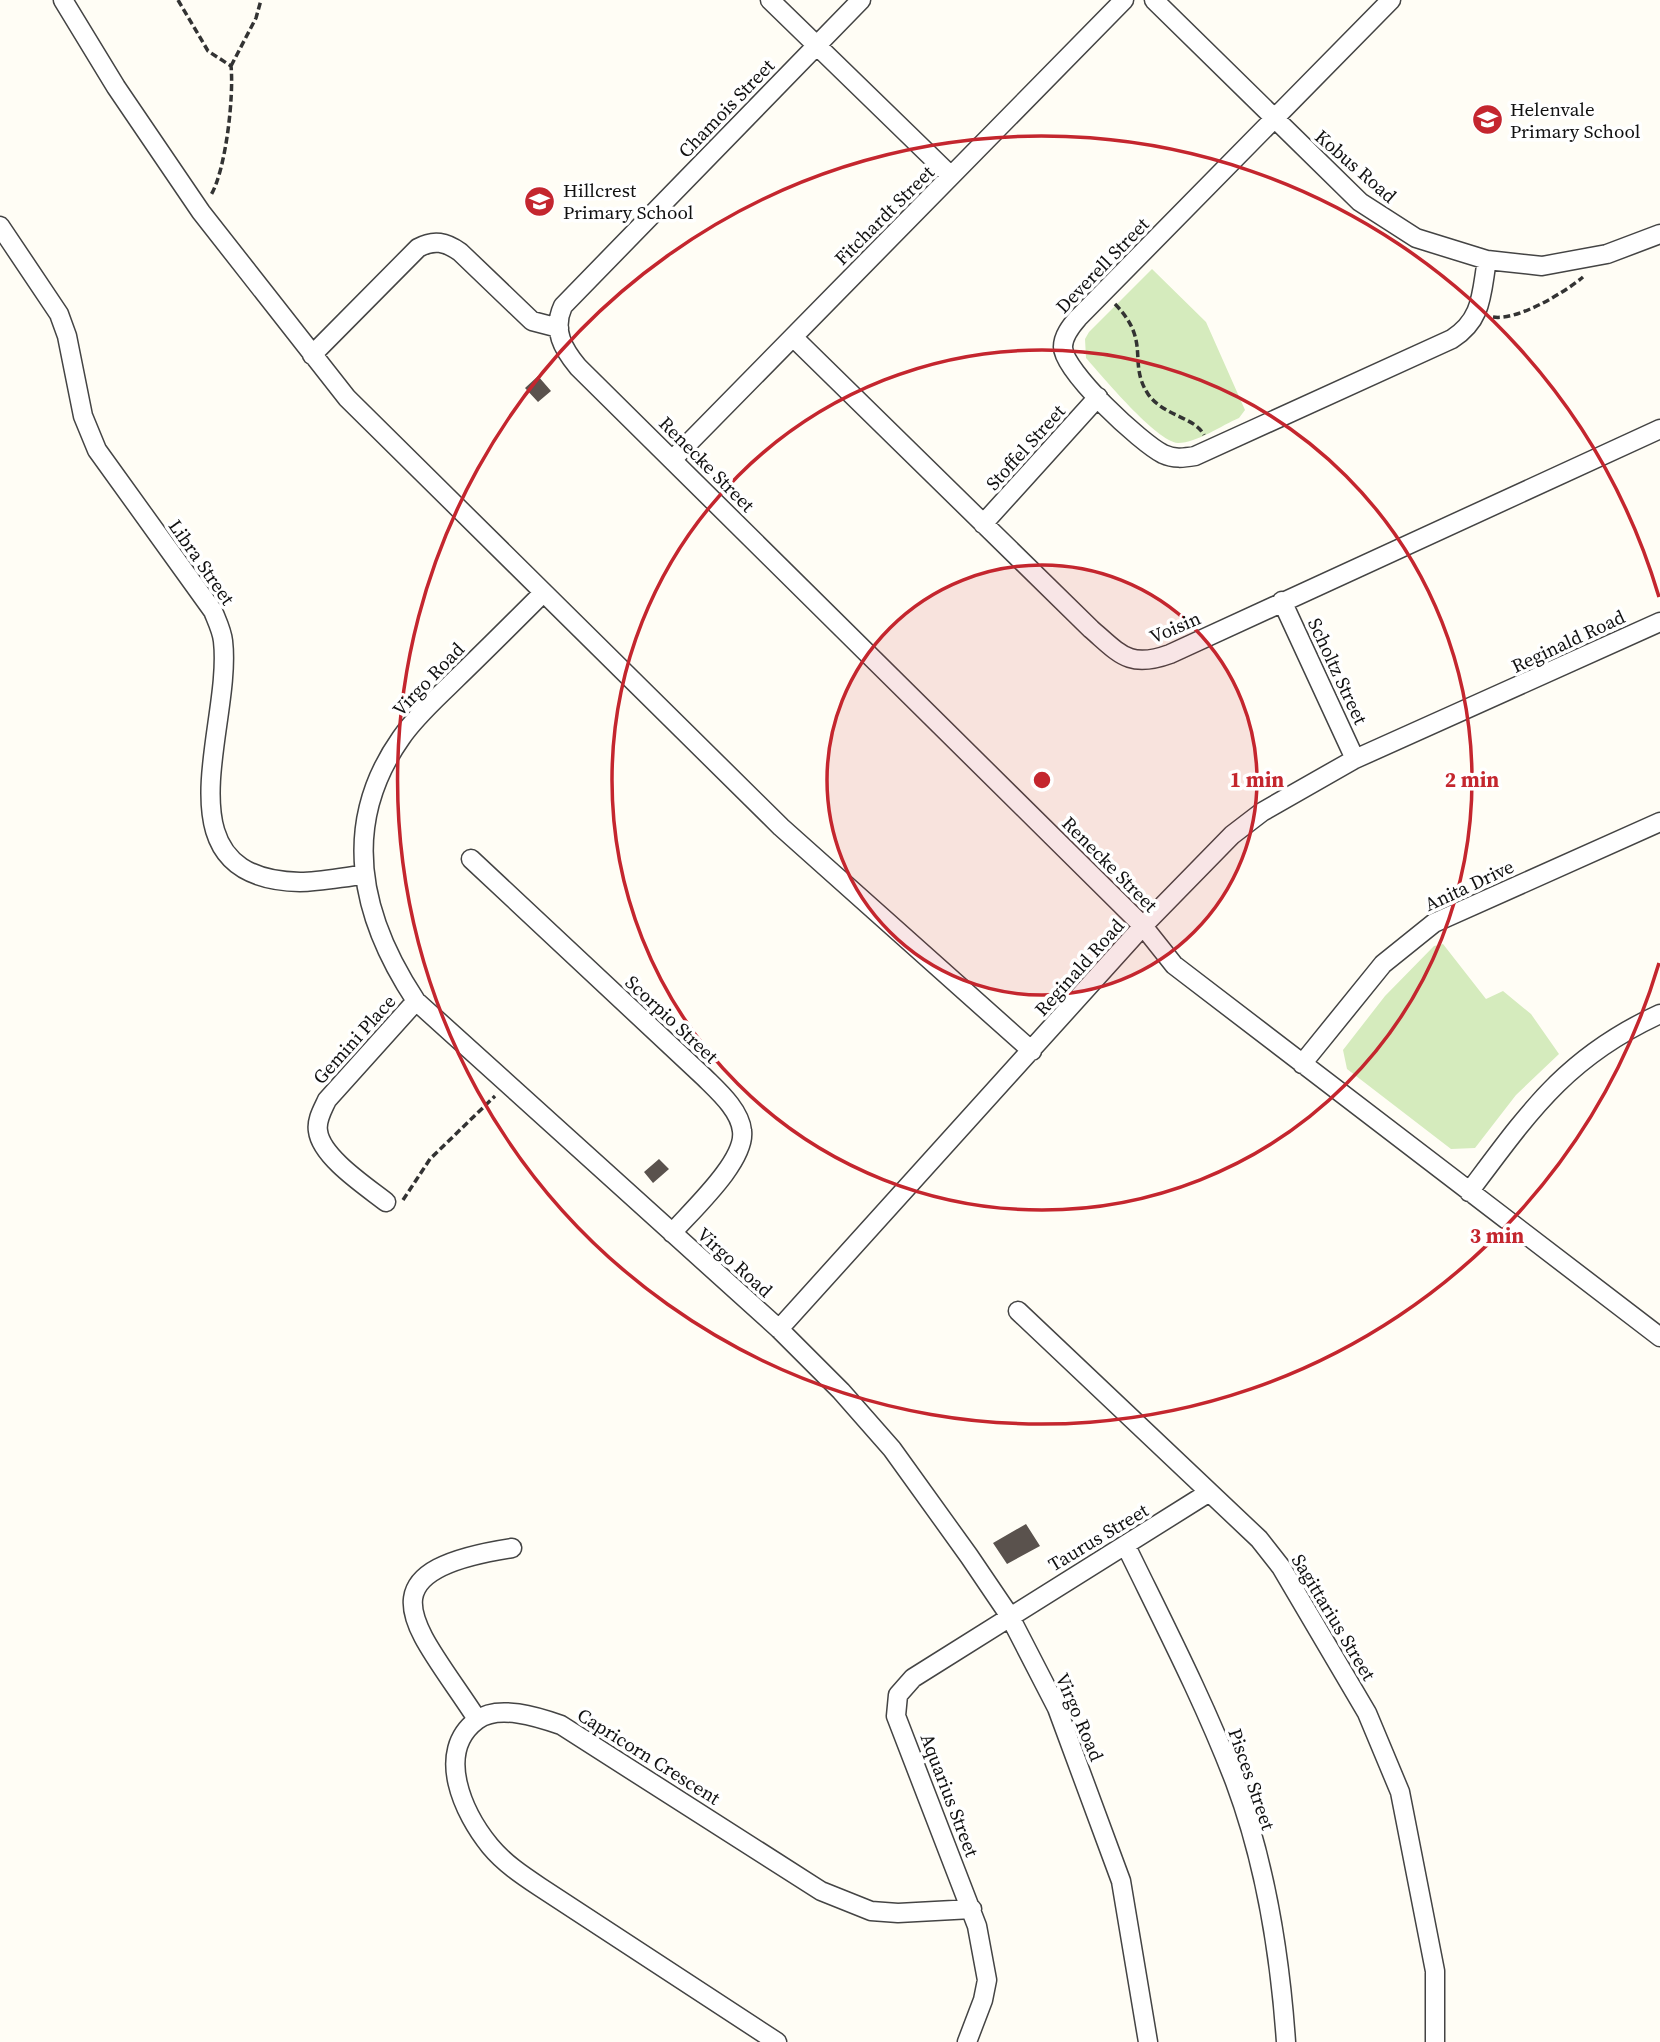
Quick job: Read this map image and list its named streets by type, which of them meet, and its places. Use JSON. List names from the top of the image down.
{
  "streets": {
    "street": [
      "Chamois Street",
      "Kobus Road",
      "Fitchardt Street",
      "Deverell Street",
      "Stoffel Street",
      "Renecke Street",
      "Libra Street",
      "Voisin",
      "Reginald Road",
      "Scholtz Street",
      "Virgo Road",
      "Anita Drive",
      "Scorpio Street",
      "Gemini Place",
      "Taurus Street",
      "Sagittarius Street",
      "Capricorn Crescent",
      "Pisces Street",
      "Aquarius Street"
    ]
  },
  "crossings": [
    ["Chamois Street", "Renecke Street"],
    ["Kobus Road", "Deverell Street"],
    ["Fitchardt Street", "Renecke Street"],
    ["Fitchardt Street", "Voisin"],
    ["Deverell Street", "Stoffel Street"],
    ["Stoffel Street", "Voisin"],
    ["Renecke Street", "Reginald Road"],
    ["Renecke Street", "Anita Drive"],
    ["Libra Street", "Virgo Road"],
    ["Voisin", "Scholtz Street"],
    ["Reginald Road", "Scholtz Street"],
    ["Reginald Road", "Virgo Road"],
    ["Virgo Road", "Scorpio Street"],
    ["Virgo Road", "Gemini Place"],
    ["Virgo Road", "Taurus Street"],
    ["Virgo Road", "Aquarius Street"],
    ["Taurus Street", "Sagittarius Street"],
    ["Taurus Street", "Pisces Street"],
    ["Taurus Street", "Aquarius Street"],
    ["Capricorn Crescent", "Aquarius Street"]
  ],
  "places": {
    "school or university": ["Helenvale Primary School", "Hillcrest Primary School"]
  },
  "rings": ["1 min", "2 min", "3 min"]
}
